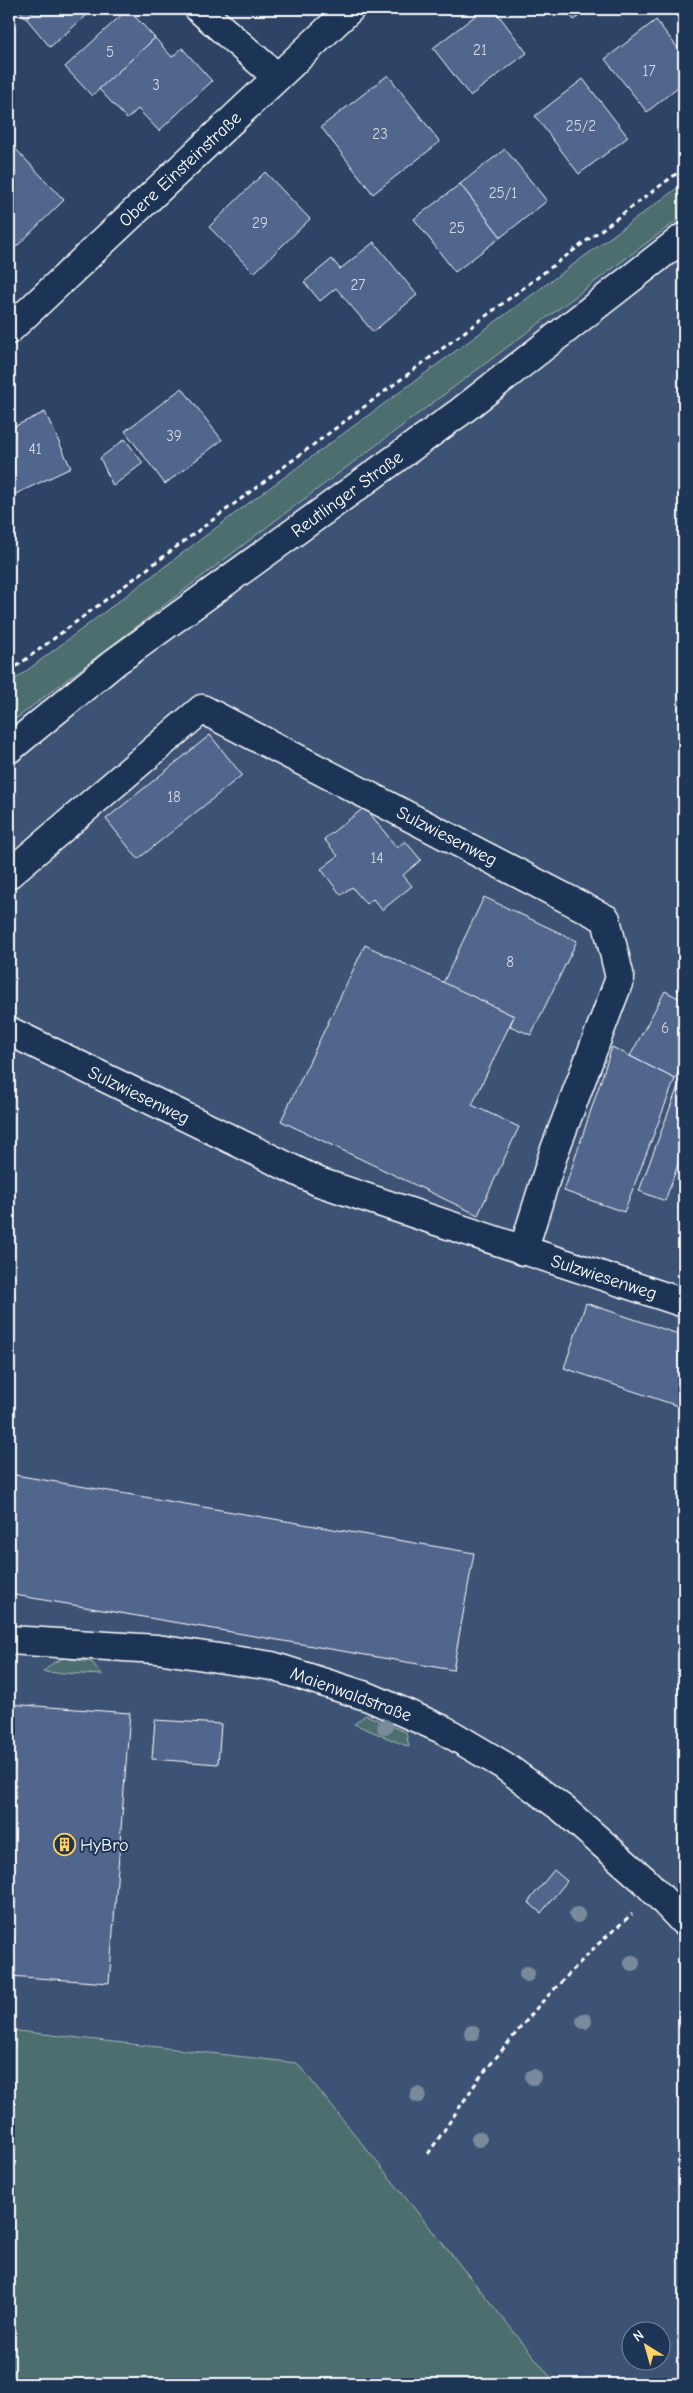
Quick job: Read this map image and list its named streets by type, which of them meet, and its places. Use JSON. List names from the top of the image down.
{
  "streets": {
    "street": [
      "Obere Einsteinstraße",
      "Reutlinger Straße",
      "Sulzwiesenweg",
      "Maienwaldstraße"
    ]
  },
  "places": {
    "building": ["HyBro"]
  },
  "house_numbers": [
    "21",
    "5",
    "17",
    "3",
    "25/2",
    "23",
    "25/1",
    "29",
    "25",
    "27",
    "39",
    "41",
    "18",
    "14",
    "8",
    "6"
  ],
  "north": "top left"
}
